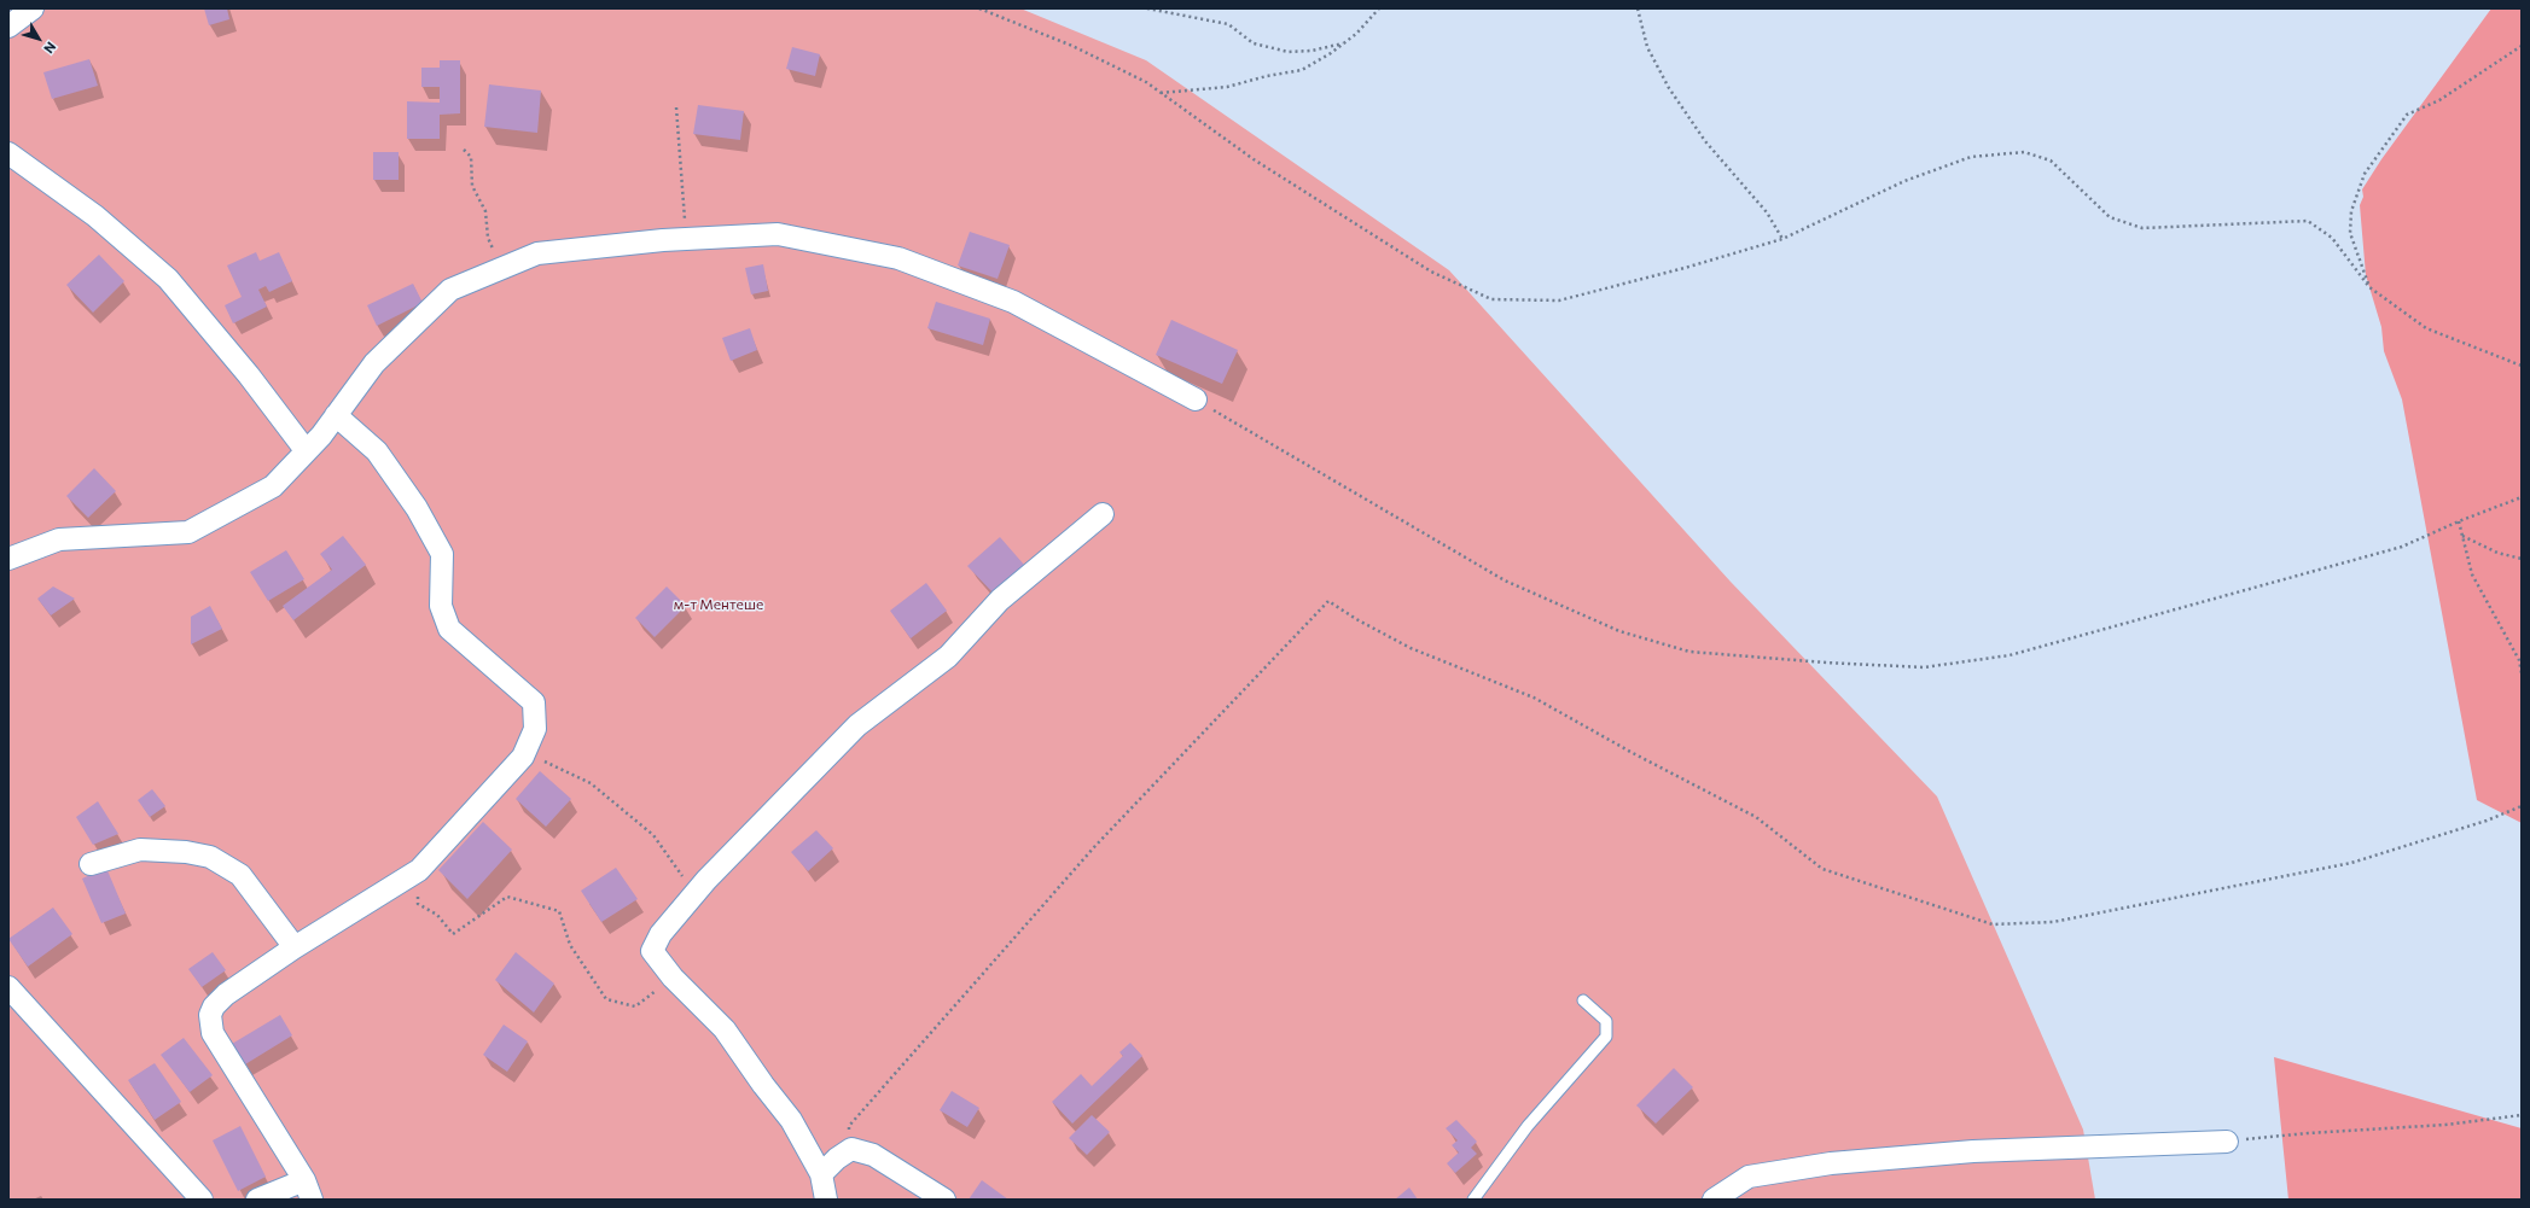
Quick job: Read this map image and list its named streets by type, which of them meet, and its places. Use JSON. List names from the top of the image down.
{
  "parks": ["м-т Ментeше"],
  "north": "bottom right"
}
